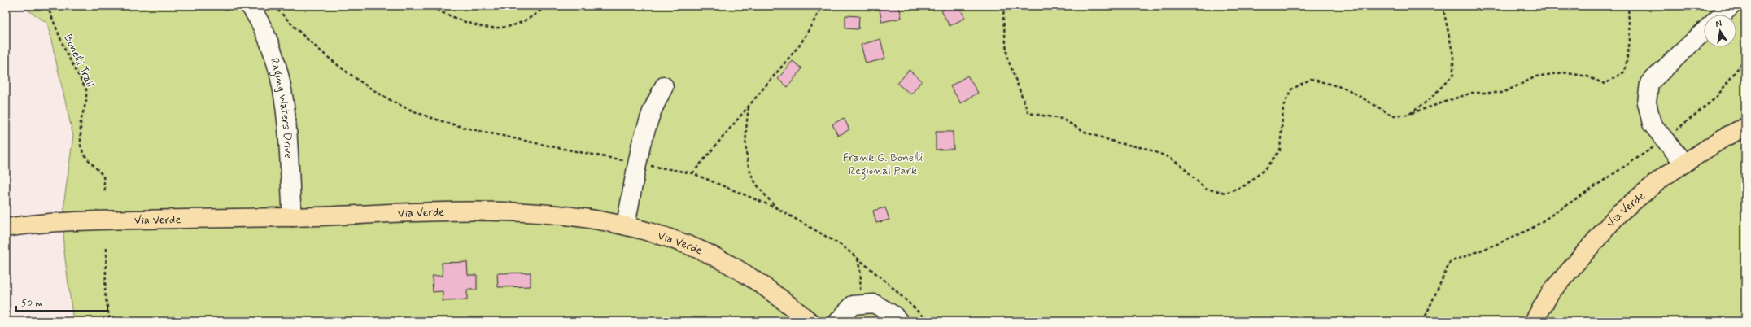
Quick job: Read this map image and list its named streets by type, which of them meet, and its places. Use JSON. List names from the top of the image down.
{
  "streets": {
    "main road": ["Via Verde"],
    "street": ["Raging Waters Drive"],
    "path": ["Bonelli Trail"]
  },
  "crossings": [
    ["Raging Waters Drive", "Via Verde"]
  ],
  "parks": ["Frank G. Bonelli Regional Park"],
  "scale_bar": "50 m",
  "north": "top"
}
